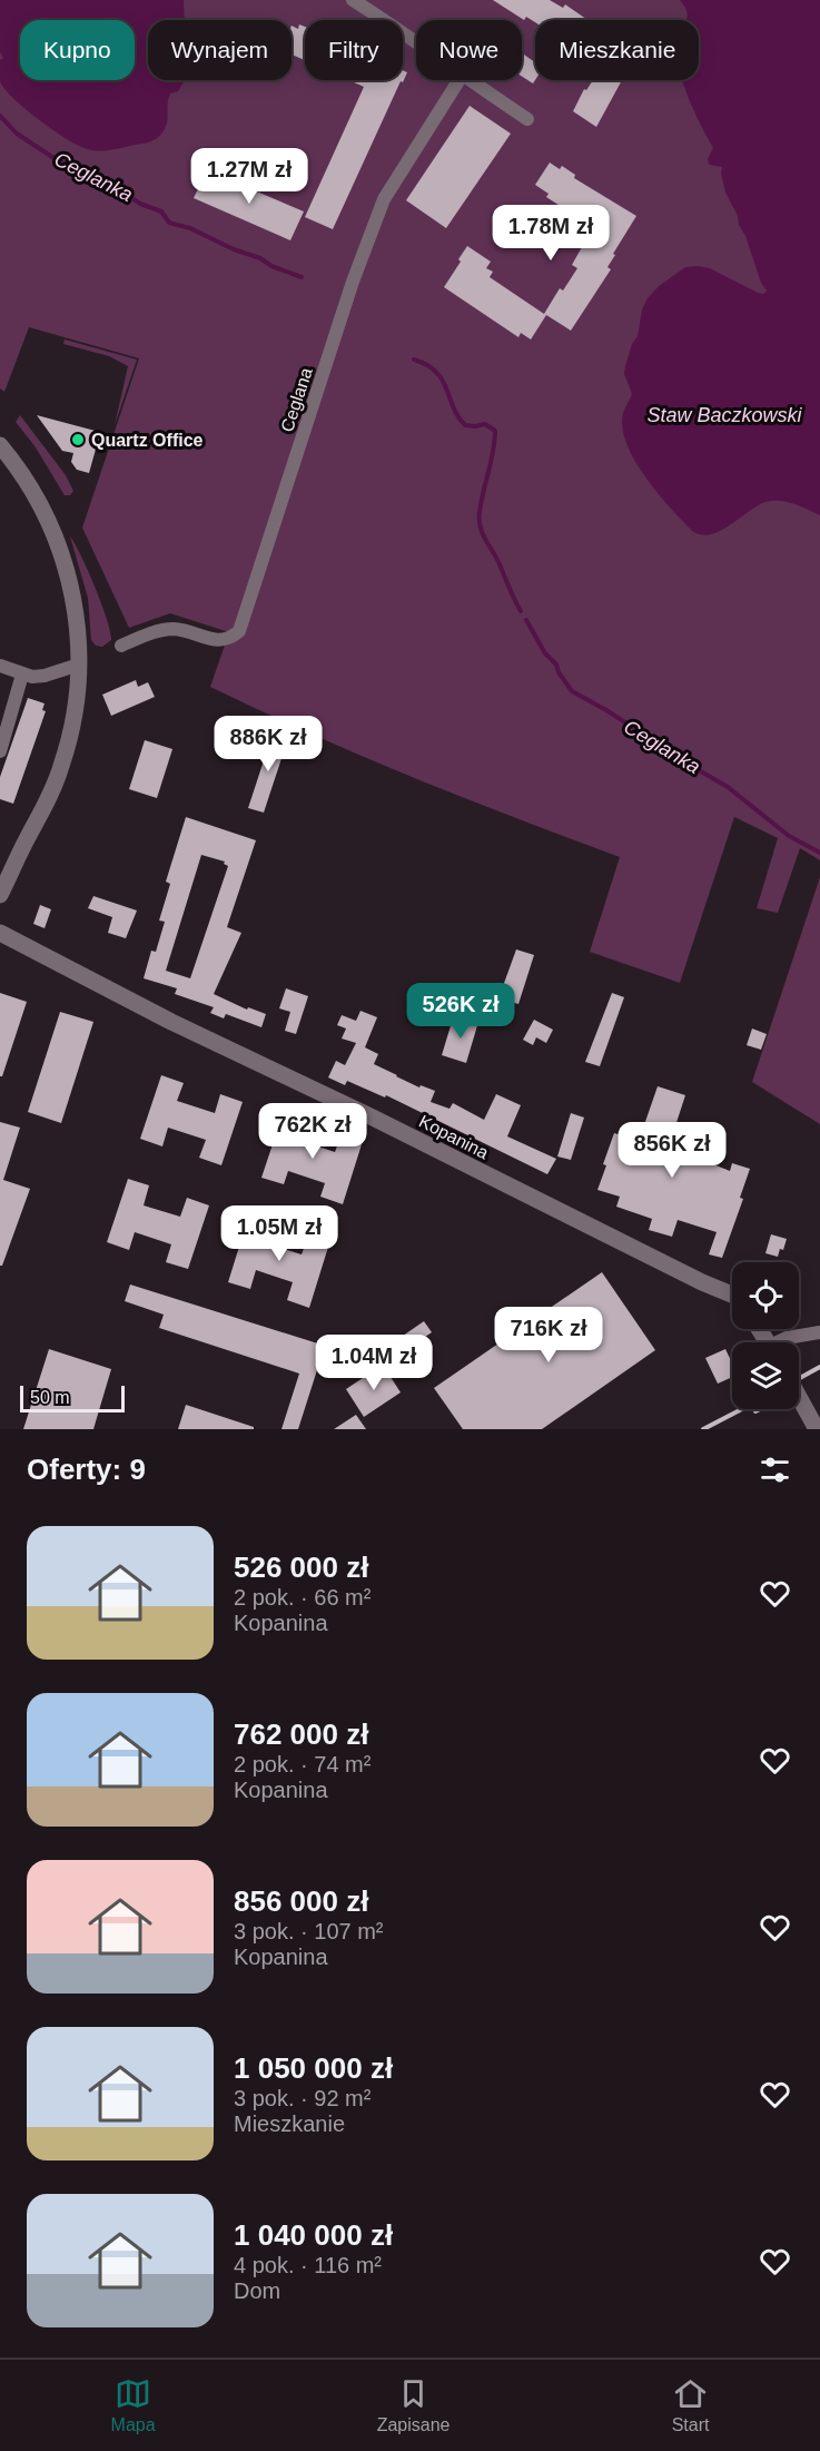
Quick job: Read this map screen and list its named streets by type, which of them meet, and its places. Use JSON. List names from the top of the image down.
{
  "streets": {
    "street": ["Ceglana", "Kopanina"]
  },
  "water": ["Ceglanka", "Staw Baczkowski"],
  "places": ["Quartz Office"],
  "scale_bar": "50 m",
  "page": {
    "chip": [
      "Kupno",
      "Wynajem",
      "Filtry",
      "Nowe",
      "Mieszkanie"
    ],
    "price": [
      "1.27M zł",
      "1.78M zł",
      "886K zł",
      "526K zł",
      "762K zł",
      "856K zł",
      "1.05M zł",
      "716K zł",
      "1.04M zł"
    ],
    "scale": "50 m",
    "heading": "Oferty: 9",
    "list": [
      {
        "name": "526 000 zł",
        "note": "2 pok. · 66 m² · Kopanina"
      },
      {
        "name": "762 000 zł",
        "note": "2 pok. · 74 m² · Kopanina"
      },
      {
        "name": "856 000 zł",
        "note": "3 pok. · 107 m² · Kopanina"
      },
      {
        "name": "1 050 000 zł",
        "note": "3 pok. · 92 m² · Mieszkanie"
      },
      {
        "name": "1 040 000 zł",
        "note": "4 pok. · 116 m² · Dom"
      }
    ],
    "tabs": ["Mapa", "Zapisane", "Start"]
  }
}
